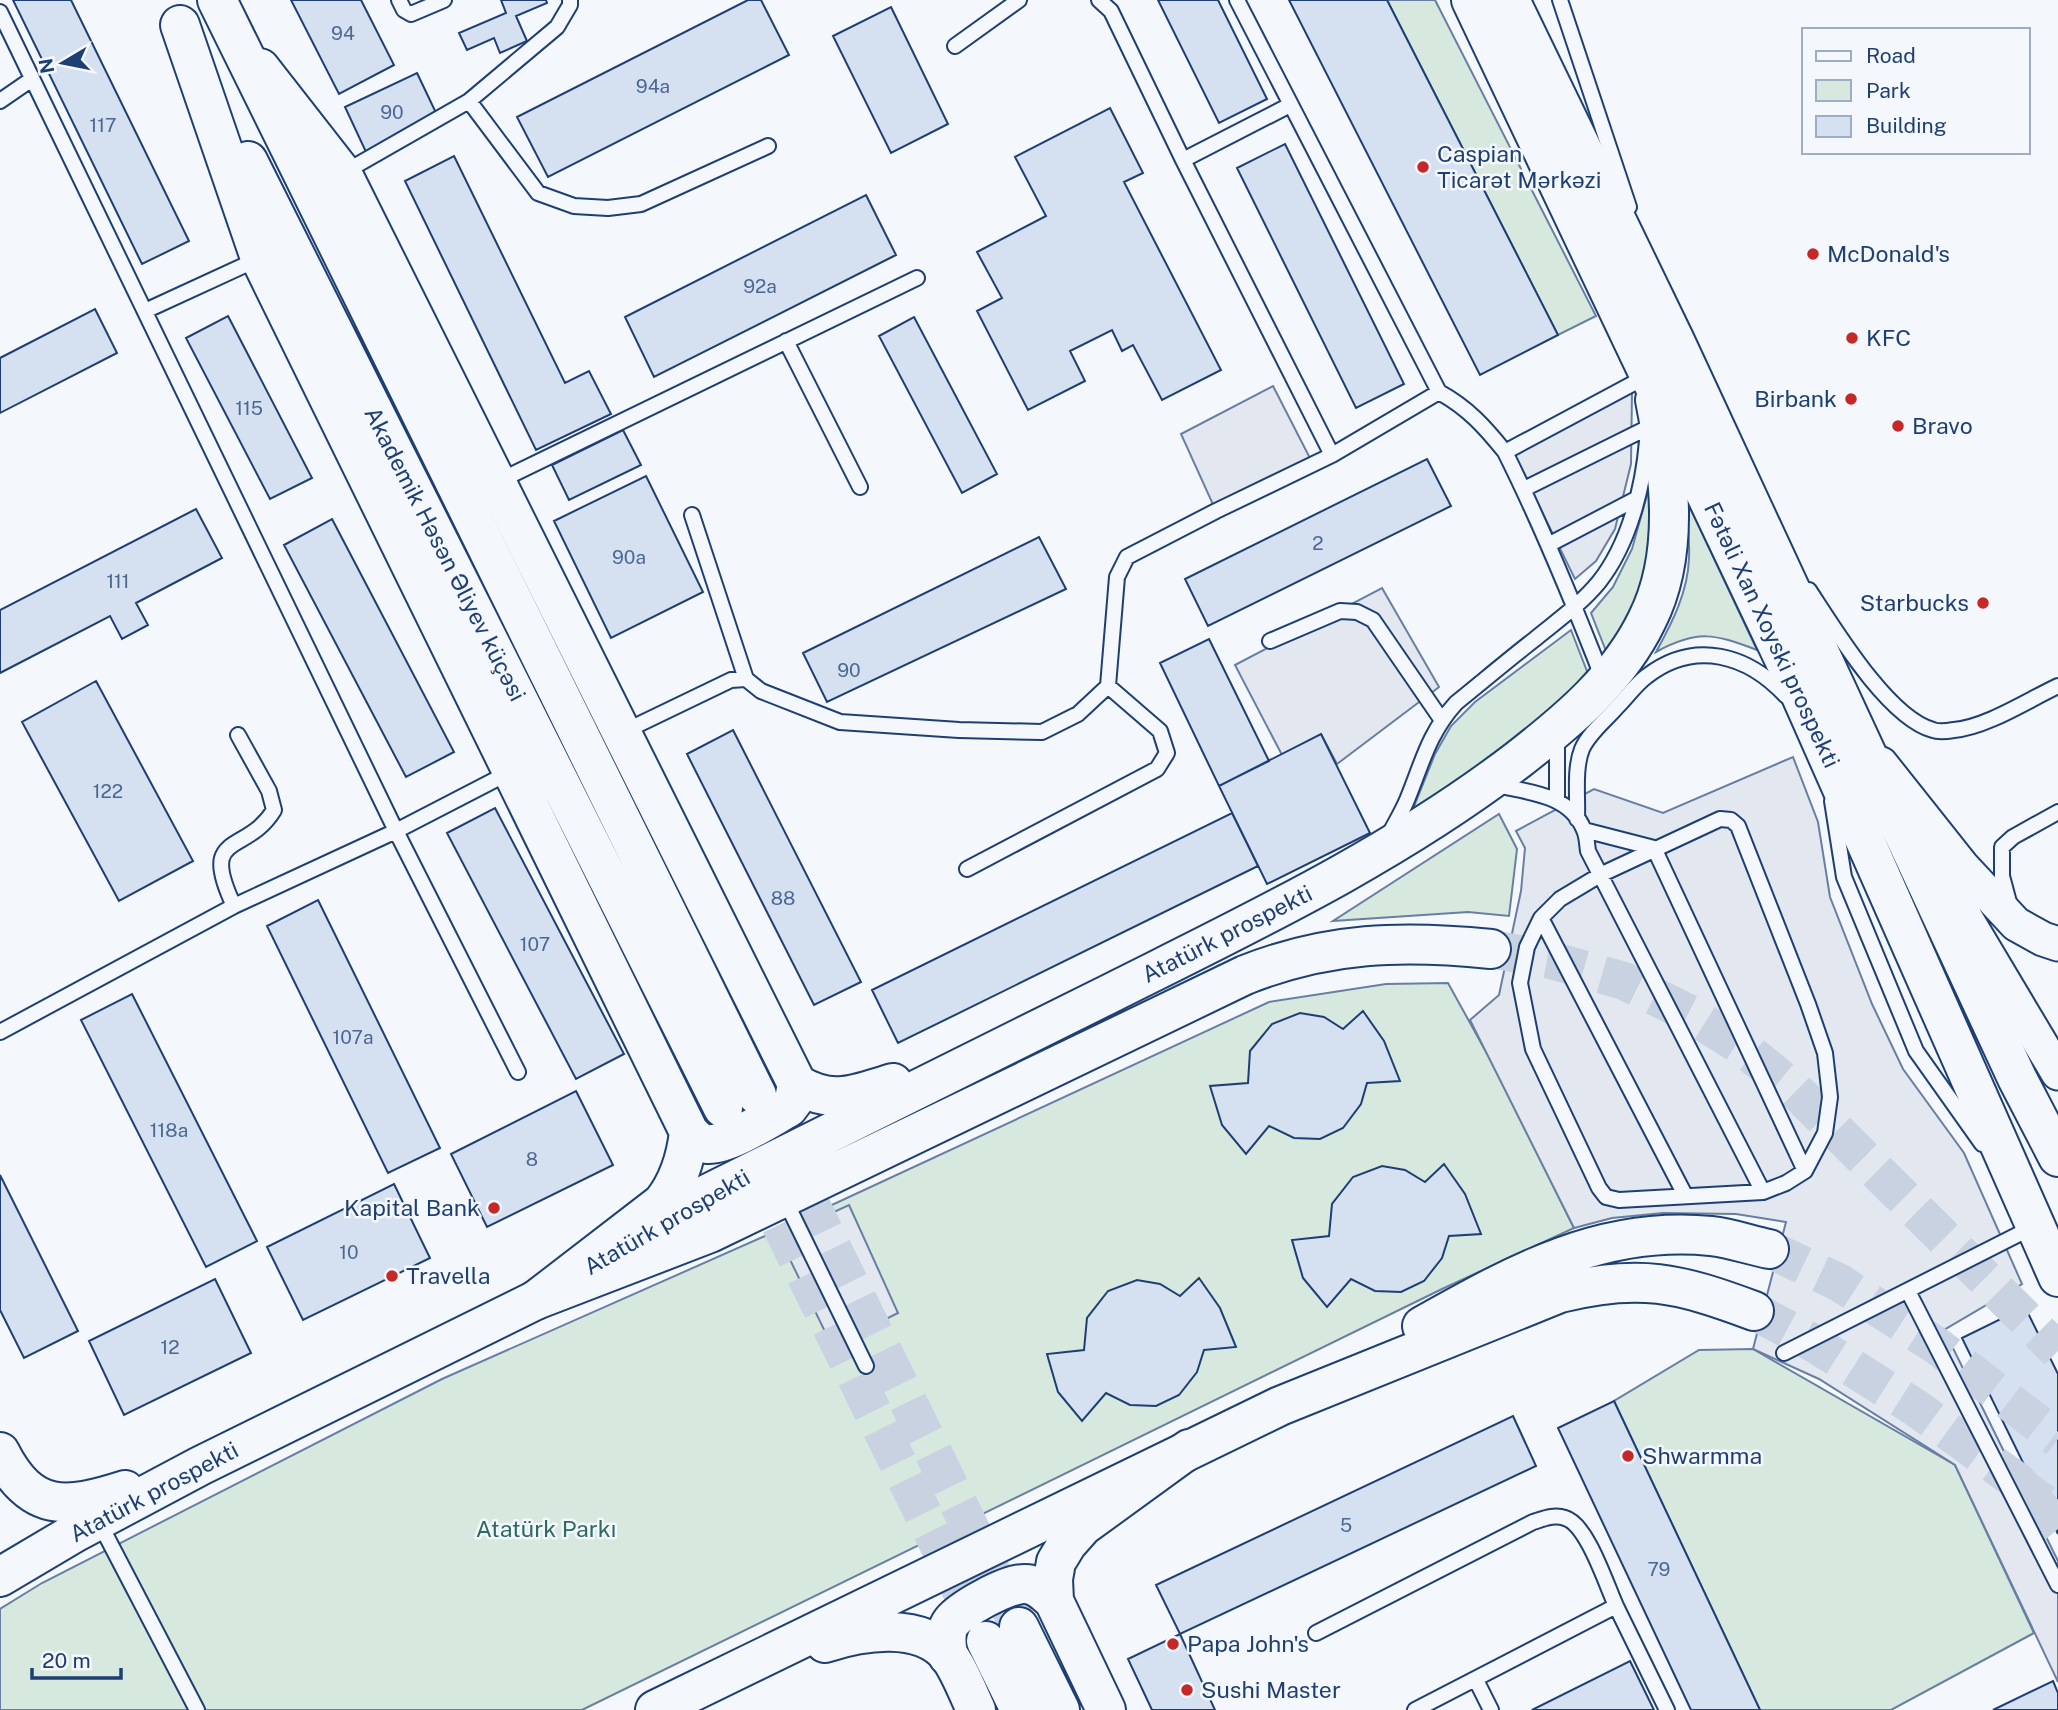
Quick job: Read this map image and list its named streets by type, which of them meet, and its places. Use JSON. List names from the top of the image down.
{
  "streets": {
    "main road": ["Akademik Həsən Əliyev küçəsi", "Fətəli Xan Xoyski prospekti", "Atatürk prospekti"]
  },
  "crossings": [
    ["Fətəli Xan Xoyski prospekti", "Atatürk prospekti"]
  ],
  "parks": ["Atatürk Parkı"],
  "places": [
    "Caspian Ticarət Mərkəzi",
    "McDonald's",
    "KFC",
    "Birbank",
    "Bravo",
    "Starbucks",
    "Kapital Bank",
    "Travella",
    "Shwarmma",
    "Papa John's",
    "Sushi Master"
  ],
  "house_numbers": [
    "94",
    "94a",
    "90",
    "117",
    "92a",
    "115",
    "2",
    "90a",
    "111",
    "90",
    "122",
    "88",
    "107",
    "107a",
    "118a",
    "8",
    "10",
    "12",
    "5",
    "79"
  ],
  "legend": ["Road", "Park", "Building"],
  "scale_bar": "20 m",
  "north": "left"
}
